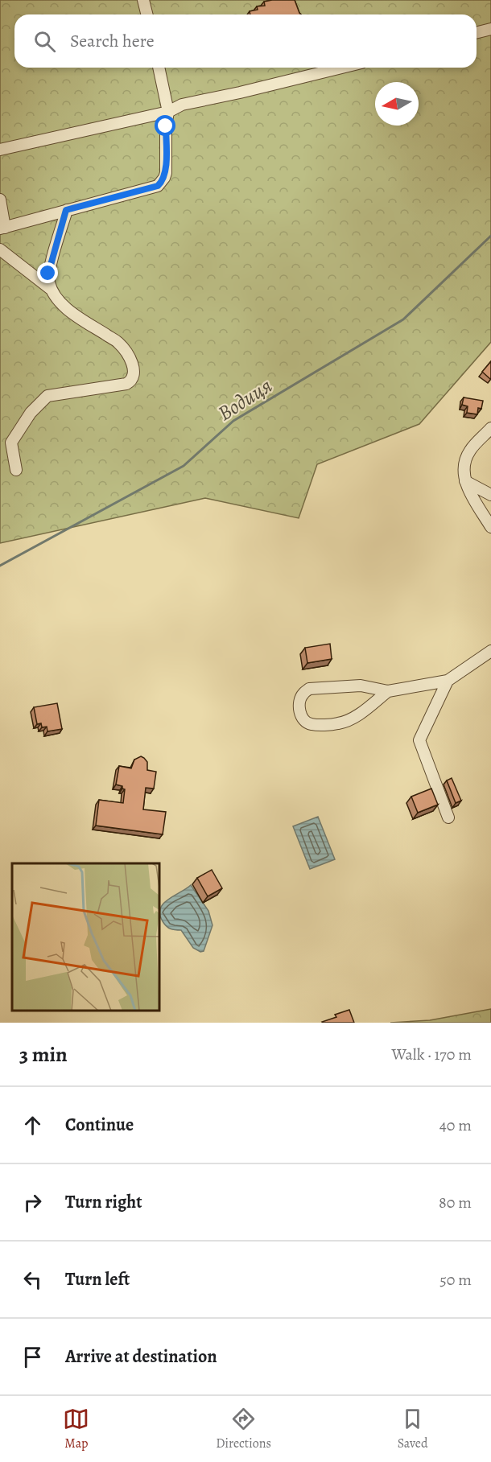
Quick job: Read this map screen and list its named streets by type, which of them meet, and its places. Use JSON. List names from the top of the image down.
{
  "water": ["Водиця"],
  "north": "left",
  "page": {
    "search": "Search here",
    "heading": ["3 min", "Walk · 170 m"],
    "list": [
      ["Continue", "40 m"],
      ["Turn right", "80 m"],
      ["Turn left", "50 m"],
      "Arrive at destination"
    ],
    "nav": ["Map", "Directions", "Saved"]
  }
}
